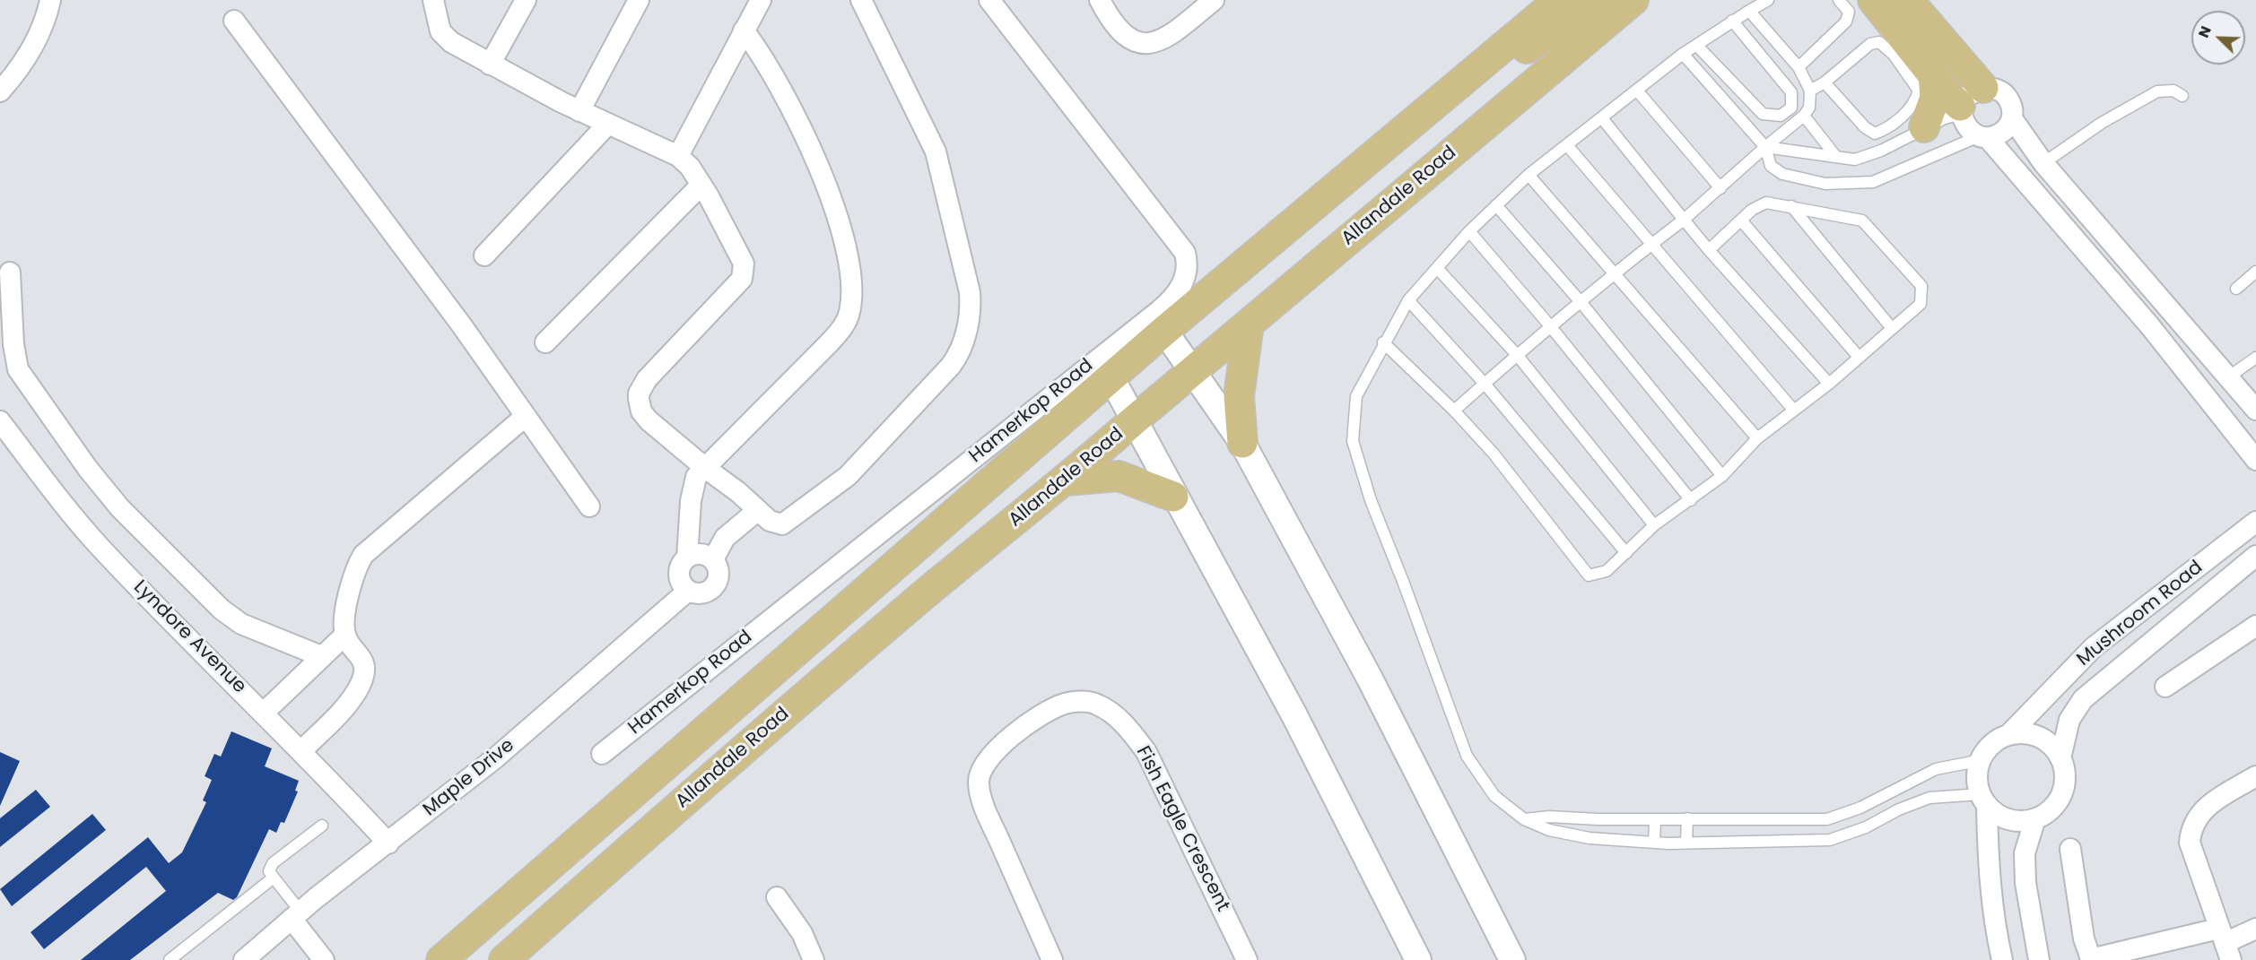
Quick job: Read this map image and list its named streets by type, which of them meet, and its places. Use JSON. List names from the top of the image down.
{
  "streets": {
    "main road": ["Allandale Road"],
    "street": [
      "Hamerkop Road",
      "Mushroom Road",
      "Lyndore Avenue",
      "Maple Drive",
      "Fish Eagle Crescent"
    ]
  },
  "crossings": [
    ["Lyndore Avenue", "Maple Drive"]
  ],
  "north": "top left"
}
